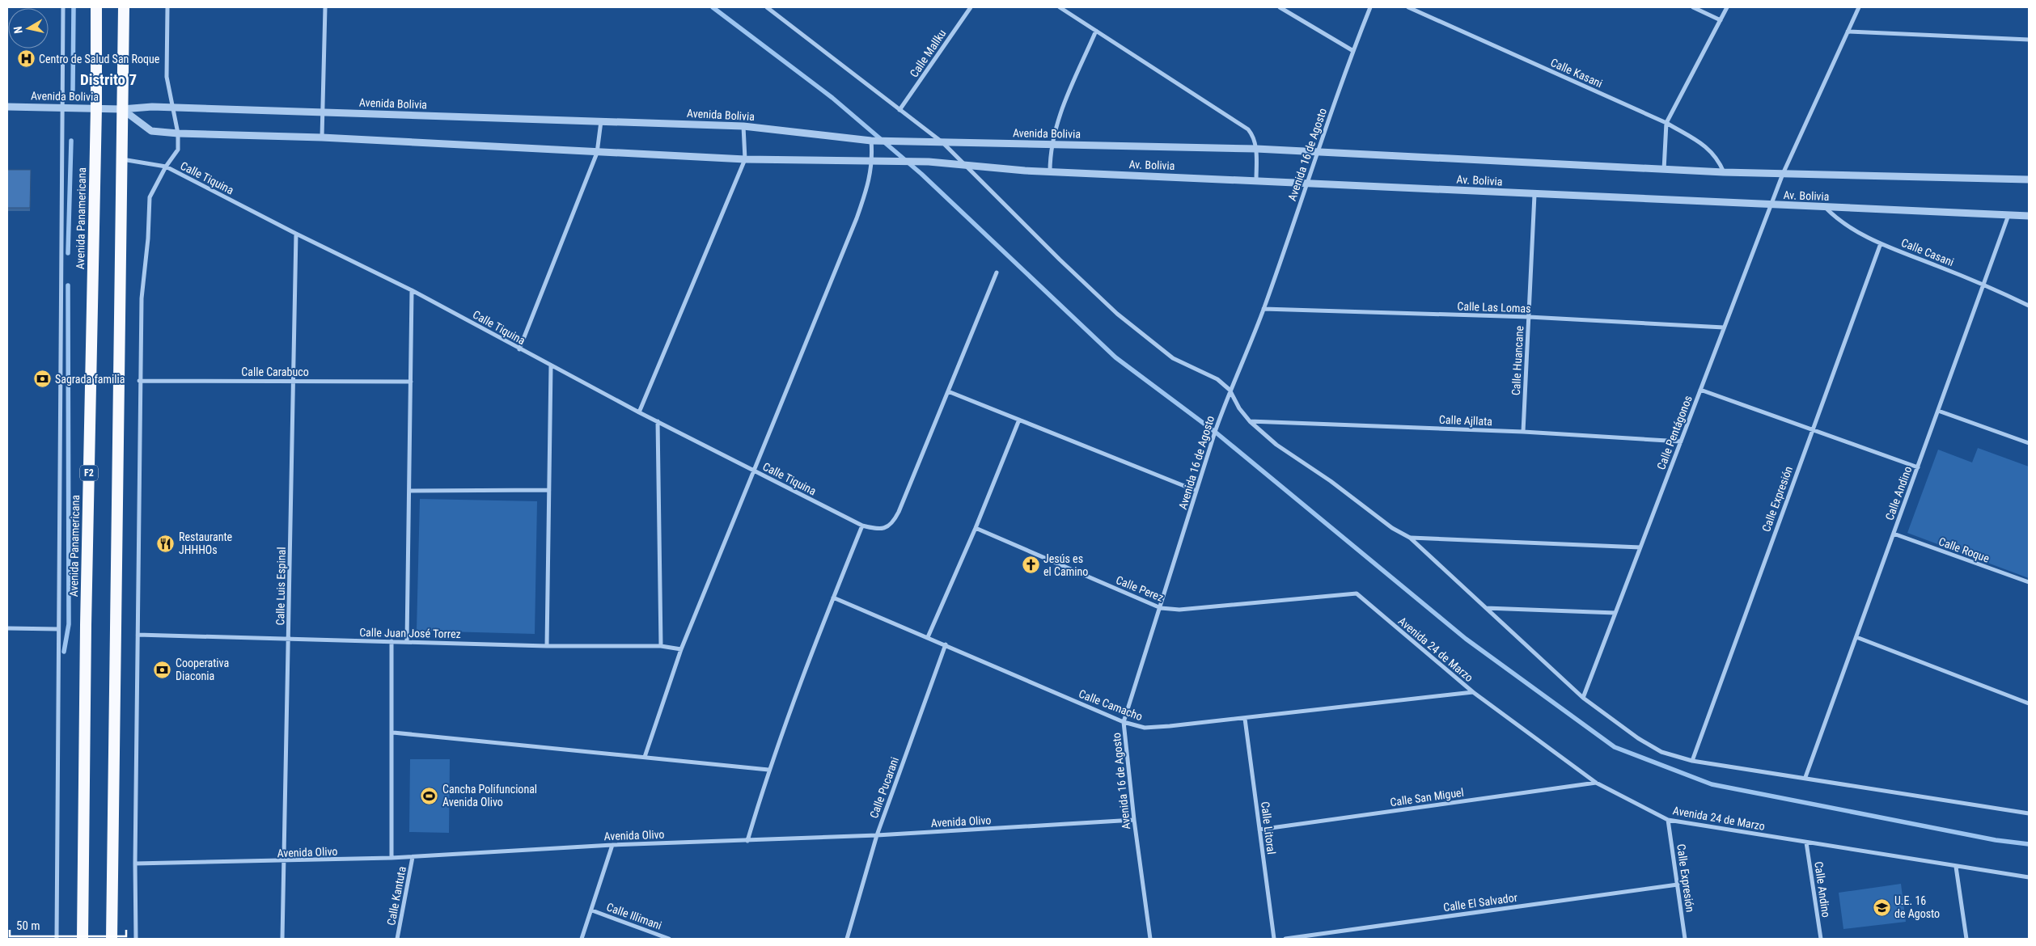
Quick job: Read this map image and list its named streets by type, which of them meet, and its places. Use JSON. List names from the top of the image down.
{
  "streets": {
    "highway": ["Avenida Panamericana", "F2"],
    "street": [
      "Calle Mallku",
      "Calle Kasani",
      "Avenida Bolivia",
      "Avenida 16 de Agosto",
      "Av. Bolivia",
      "Calle Tiquina",
      "Calle Casani",
      "Calle Las Lomas",
      "Calle Huancane",
      "Calle Carabuco",
      "Calle Ajllata",
      "Calle Pentágonos",
      "Calle Andino",
      "Calle Expresión",
      "Calle Roque",
      "Calle Luis Espinal",
      "Calle Perez",
      "Calle Juan José Torrez",
      "Avenida 24 de Marzo",
      "Calle Camacho",
      "Calle Pucarani",
      "Calle San Miguel",
      "Avenida Olivo",
      "Calle Litoral",
      "Calle Kantuta",
      "Calle El Salvador",
      "Calle Illimani"
    ]
  },
  "crossings": [
    ["Calle Kasani", "Av. Bolivia"],
    ["Avenida Bolivia", "Avenida 16 de Agosto"],
    ["Avenida Bolivia", "Av. Bolivia"],
    ["Avenida Bolivia", "Avenida Panamericana"],
    ["Avenida 16 de Agosto", "Av. Bolivia"],
    ["Avenida 16 de Agosto", "Calle Las Lomas"],
    ["Avenida 16 de Agosto", "Calle Perez"],
    ["Avenida 16 de Agosto", "Calle Camacho"],
    ["Avenida 16 de Agosto", "Avenida Olivo"],
    ["Av. Bolivia", "Calle Casani"],
    ["Av. Bolivia", "Calle Huancane"],
    ["Av. Bolivia", "Calle Pentágonos"],
    ["Av. Bolivia", "Calle Andino"],
    ["Calle Tiquina", "Calle Luis Espinal"],
    ["Calle Casani", "Calle Andino"],
    ["Calle Casani", "Calle Expresión"],
    ["Calle Las Lomas", "Calle Huancane"],
    ["Calle Las Lomas", "Calle Pentágonos"],
    ["Calle Huancane", "Calle Ajllata"],
    ["Calle Carabuco", "Calle Luis Espinal"],
    ["Calle Ajllata", "Calle Pentágonos"],
    ["Calle Andino", "Calle Roque"],
    ["Calle Andino", "Avenida 24 de Marzo"],
    ["Calle Expresión", "Avenida 24 de Marzo"],
    ["Calle Expresión", "Calle El Salvador"],
    ["Calle Luis Espinal", "Calle Juan José Torrez"],
    ["Calle Luis Espinal", "Avenida Olivo"],
    ["Calle Perez", "Avenida 24 de Marzo"],
    ["Avenida 24 de Marzo", "Calle Camacho"],
    ["Avenida 24 de Marzo", "Calle San Miguel"],
    ["Calle Camacho", "Calle Pucarani"],
    ["Calle Camacho", "Calle Litoral"],
    ["Calle Pucarani", "Avenida Olivo"],
    ["Calle San Miguel", "Calle Litoral"],
    ["Avenida Olivo", "Calle Kantuta"]
  ],
  "districts": ["Distrito 7"],
  "places": {
    "hospital": ["Centro de Salud San Roque"],
    "bank": ["Sagrada familia", "Cooperativa Diaconia"],
    "restaurant": ["Restaurante JHHHOs"],
    "church": ["Jesús es el Camino"],
    "sports": ["Cancha Polifuncional Avenida Olivo"],
    "school or university": ["U.E. 16 de Agosto"]
  },
  "scale_bar": "50 m",
  "north": "left"
}
